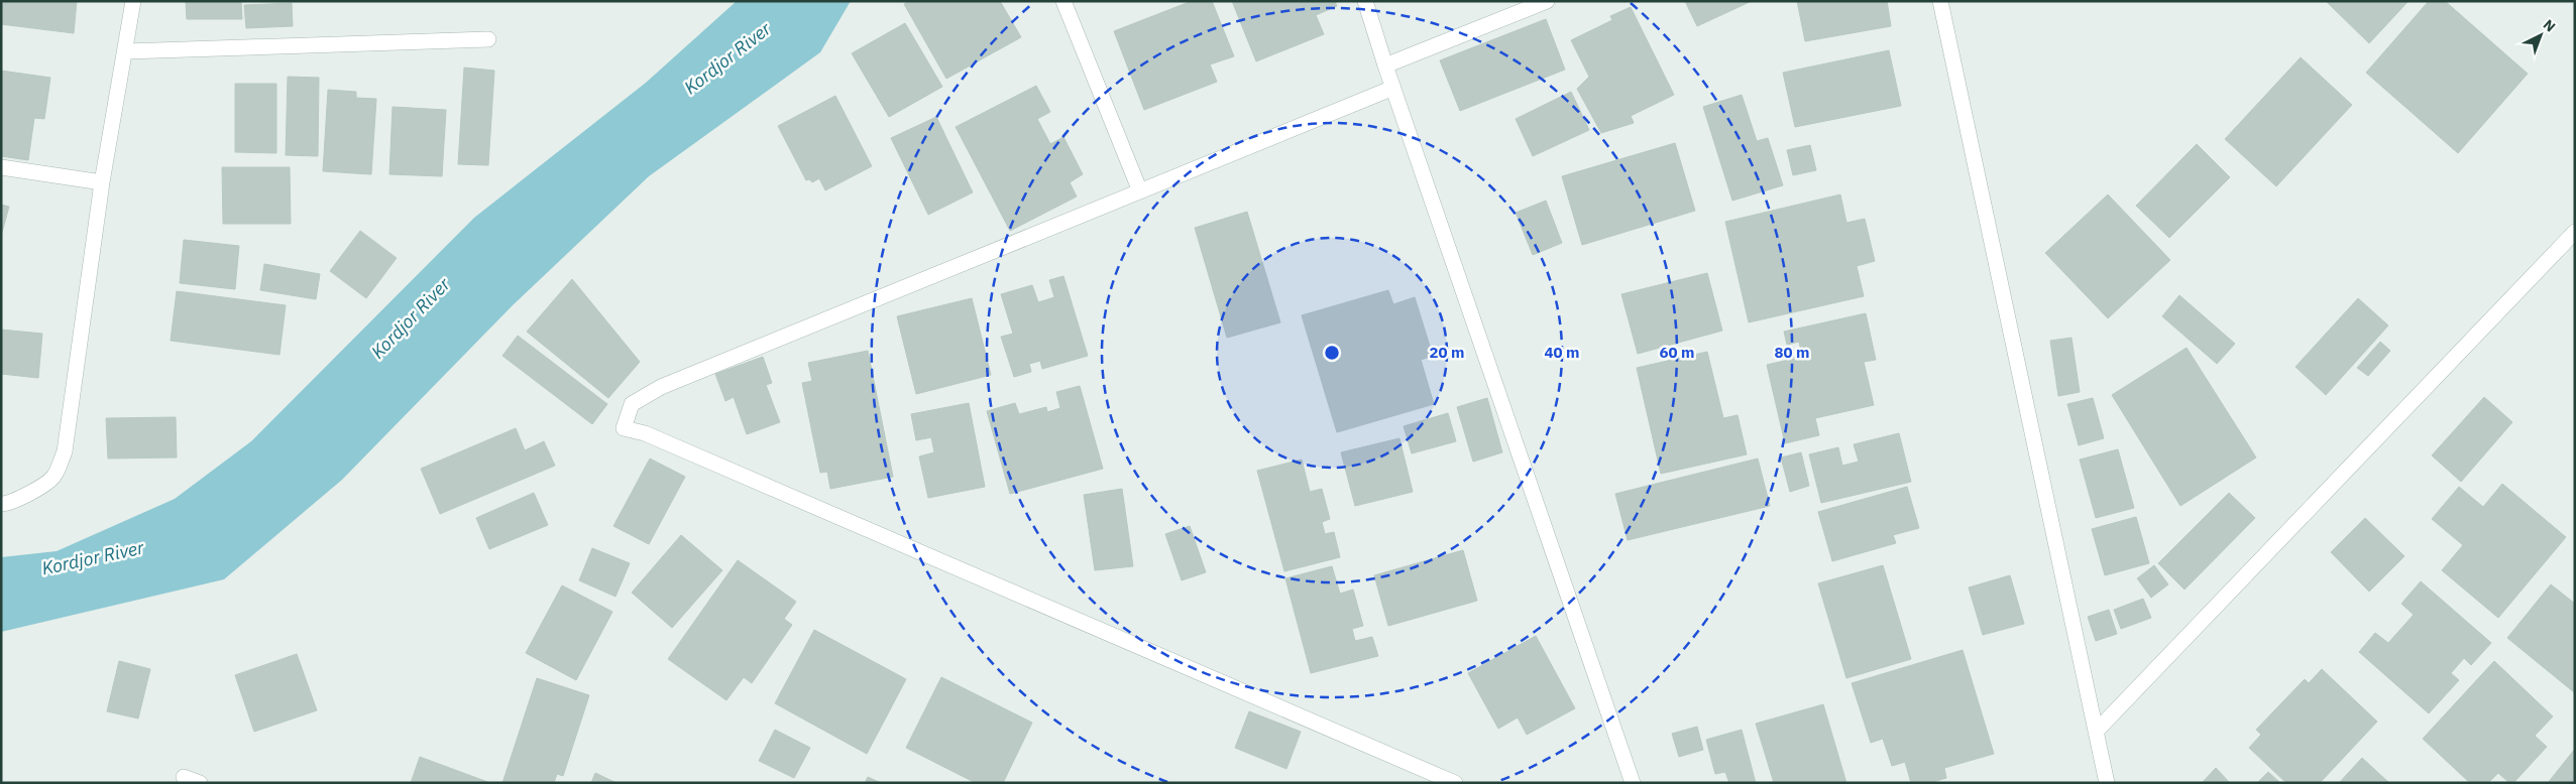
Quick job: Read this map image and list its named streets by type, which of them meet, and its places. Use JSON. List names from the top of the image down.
{
  "water": ["Kordjor River"],
  "north": "top right",
  "rings": [
    "20 m",
    "40 m",
    "60 m",
    "80 m"
  ]
}
